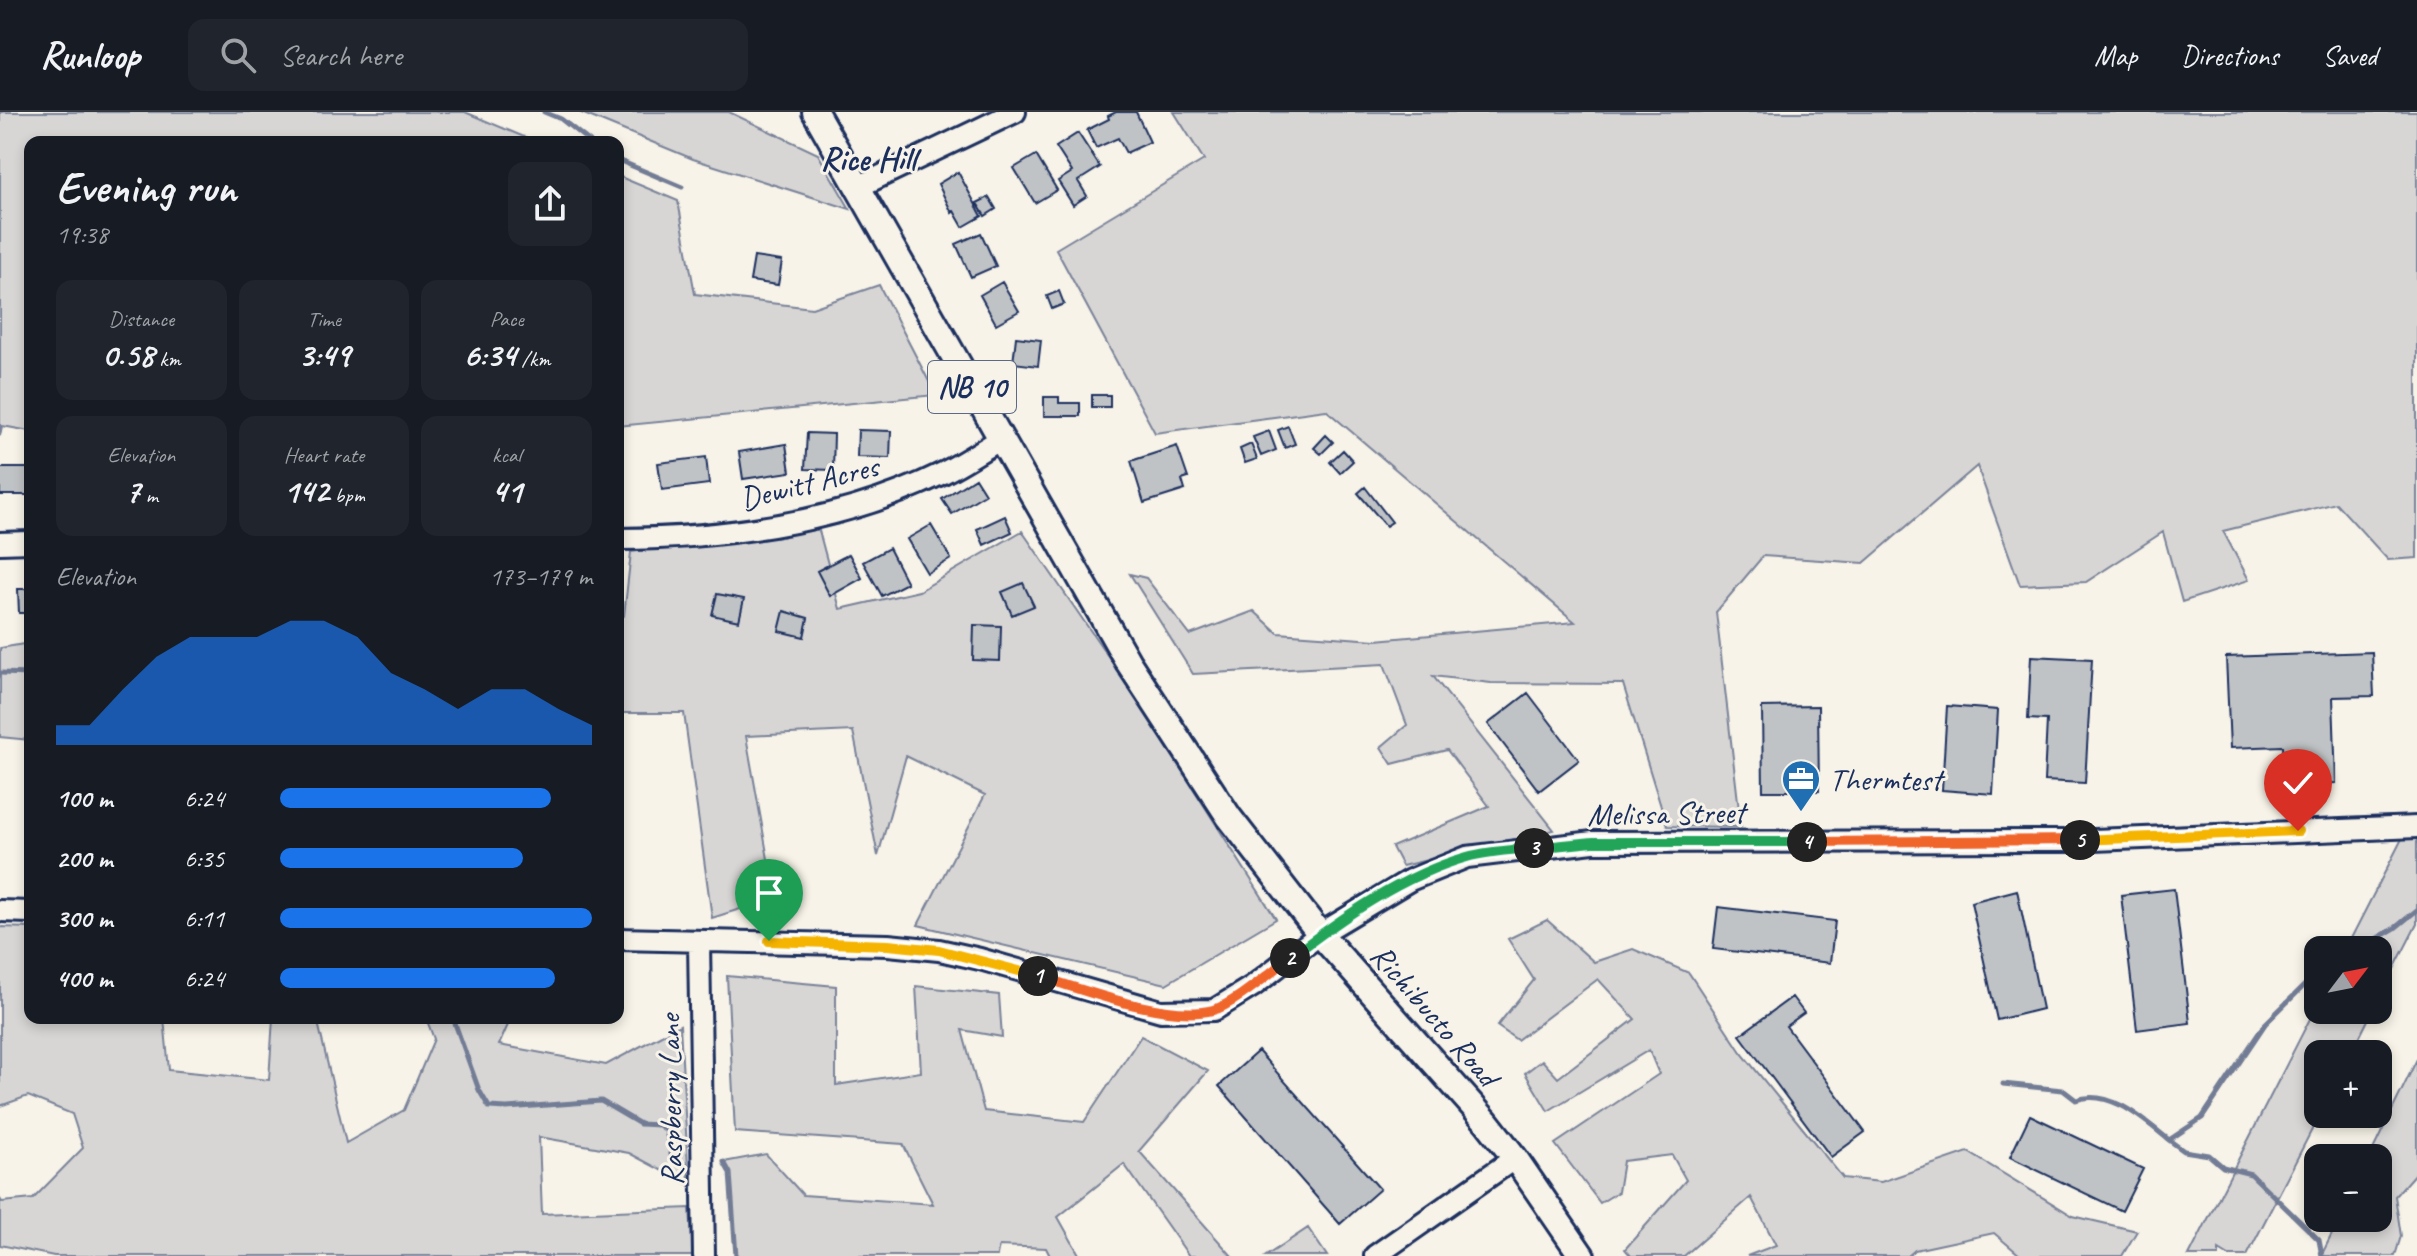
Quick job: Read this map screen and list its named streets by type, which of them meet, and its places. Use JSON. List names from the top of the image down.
{
  "streets": {
    "main road": ["NB 10", "Richibucto Road"],
    "street": ["Dewitt Acres", "Melissa Street", "Raspberry Lane"]
  },
  "crossings": [
    ["NB 10", "Dewitt Acres"],
    ["NB 10", "Richibucto Road"],
    ["Dewitt Acres", "Richibucto Road"],
    ["Melissa Street", "Richibucto Road"],
    ["Melissa Street", "Raspberry Lane"]
  ],
  "districts": ["Rice Hill"],
  "places": {
    "office": ["Thermtest"]
  },
  "north": "top right",
  "page": {
    "header": "Runloop",
    "search": "Search here",
    "nav": ["Map", "Directions", "Saved"],
    "heading": ["Evening run", "19:38"],
    "stats": [
      ["Distance", "0.58 km"],
      ["Time", "3:49"],
      ["Pace", "6:34 /km"],
      ["Elevation", "7 m"],
      ["Heart rate", "142 bpm"],
      ["kcal", "41"]
    ],
    "chart": ["Elevation", "173–179 m"],
    "list": [
      {
        "name": "100 m",
        "note": "6:24"
      },
      {
        "name": "200 m",
        "note": "6:35"
      },
      {
        "name": "300 m",
        "note": "6:11"
      },
      {
        "name": "400 m",
        "note": "6:24"
      }
    ],
    "pins": [
      "5",
      "4",
      "3",
      "2",
      "1"
    ],
    "map_buttons": ["+", "−"]
  }
}
